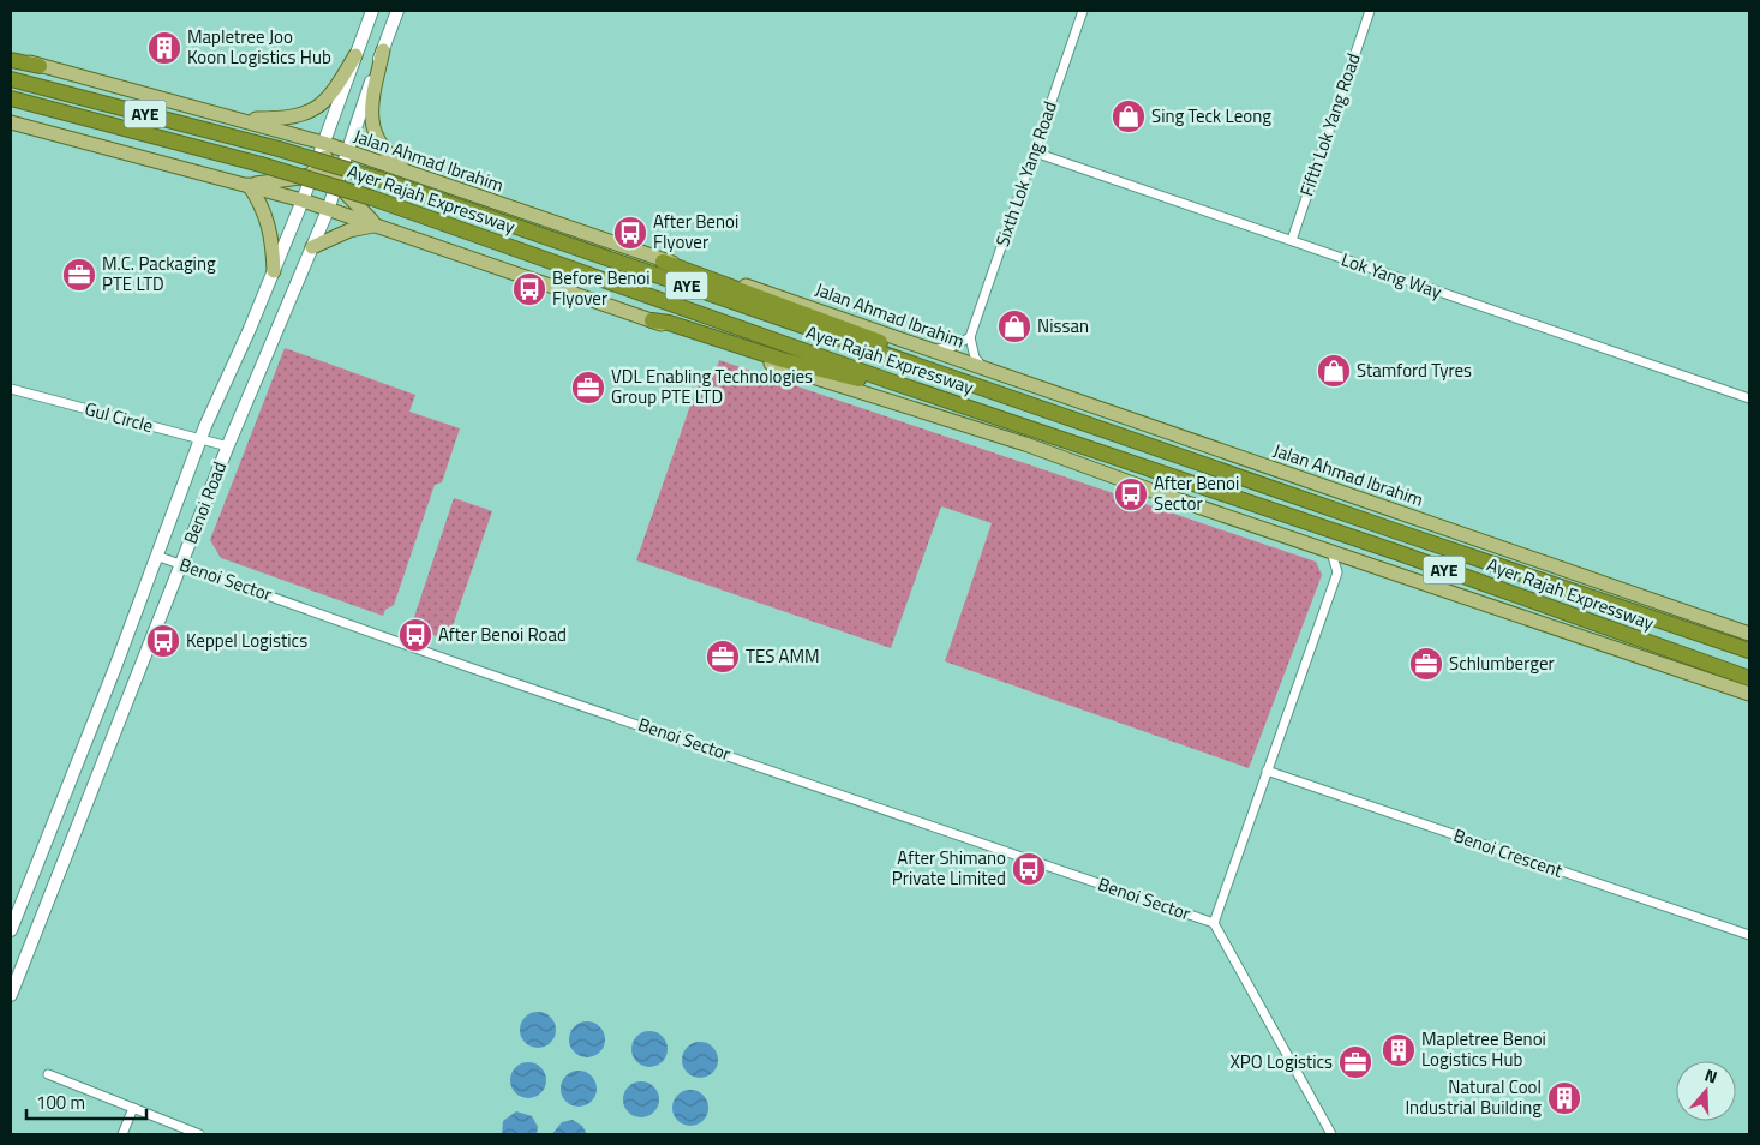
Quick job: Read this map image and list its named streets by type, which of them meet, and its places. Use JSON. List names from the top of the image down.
{
  "streets": {
    "highway": ["AYE", "Ayer Rajah Expressway"],
    "main road": ["Jalan Ahmad Ibrahim", "Benoi Road"],
    "street": [
      "Fifth Lok Yang Road",
      "Sixth Lok Yang Road",
      "Lok Yang Way",
      "Gul Circle",
      "Benoi Sector",
      "Benoi Crescent"
    ]
  },
  "crossings": [
    ["Fifth Lok Yang Road", "Lok Yang Way"],
    ["Jalan Ahmad Ibrahim", "Ayer Rajah Expressway"],
    ["Jalan Ahmad Ibrahim", "Benoi Road"],
    ["Sixth Lok Yang Road", "Lok Yang Way"],
    ["Gul Circle", "Benoi Road"],
    ["Benoi Road", "Benoi Sector"],
    ["Benoi Sector", "Benoi Crescent"]
  ],
  "places": {
    "building": ["Mapletree Joo Koon Logistics Hub", "Mapletree Benoi Logistics Hub", "Natural Cool Industrial Building"],
    "shop": ["Sing Teck Leong", "Nissan", "Stamford Tyres"],
    "bus stop": [
      "After Benoi Flyover",
      "Before Benoi Flyover",
      "After Benoi Sector",
      "After Benoi Road",
      "Keppel Logistics",
      "After Shimano Private Limited"
    ],
    "office": [
      "M.C. Packaging PTE LTD",
      "VDL Enabling Technologies Group PTE LTD",
      "TES AMM",
      "Schlumberger",
      "XPO Logistics"
    ]
  },
  "scale_bar": "100 m",
  "north": "top"
}
